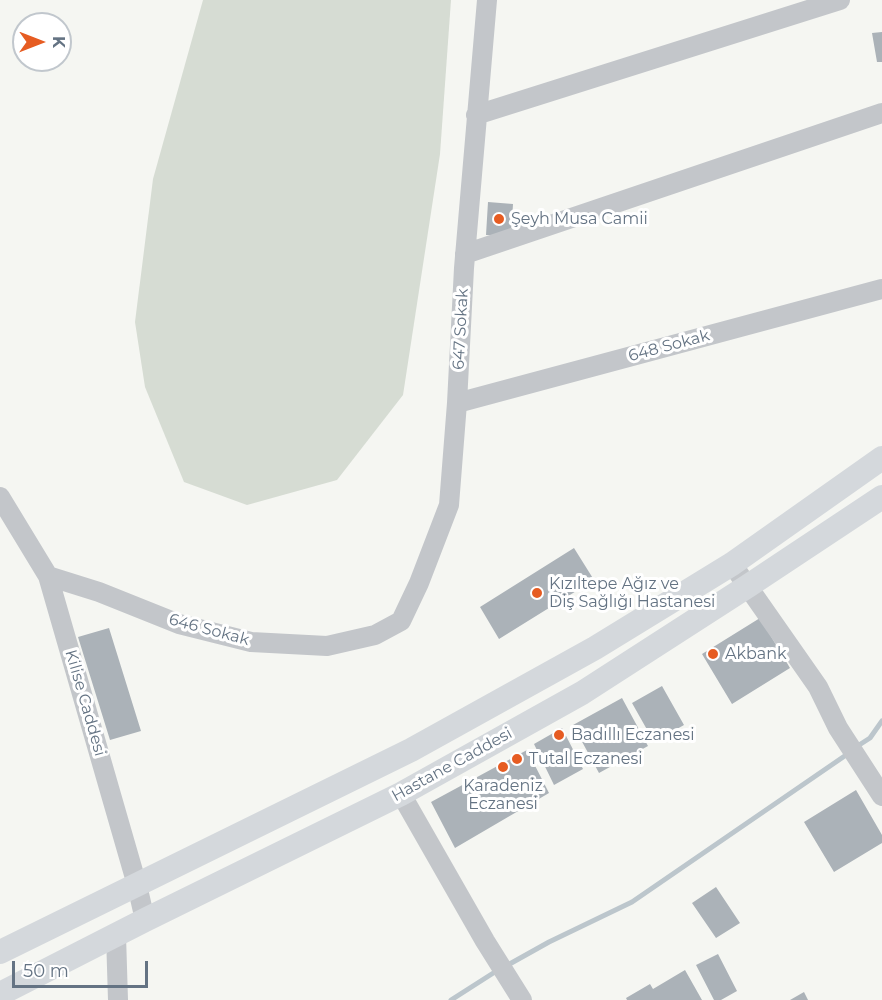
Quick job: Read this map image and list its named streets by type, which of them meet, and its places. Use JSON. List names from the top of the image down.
{
  "streets": {
    "main road": ["Hastane Caddesi"],
    "street": [
      "647 Sokak",
      "648 Sokak",
      "646 Sokak",
      "Kilise Caddesi"
    ]
  },
  "crossings": [
    ["647 Sokak", "648 Sokak"],
    ["647 Sokak", "646 Sokak"],
    ["646 Sokak", "Kilise Caddesi"],
    ["Kilise Caddesi", "Hastane Caddesi"]
  ],
  "places": [
    "Şeyh Musa Camii",
    "Kızıltepe Ağız ve Diş Sağlığı Hastanesi",
    "Akbank",
    "Badıllı Eczanesi",
    "Tutal Eczanesi",
    "Karadeniz Eczanesi"
  ],
  "scale_bar": "50 m",
  "north": "right"
}
